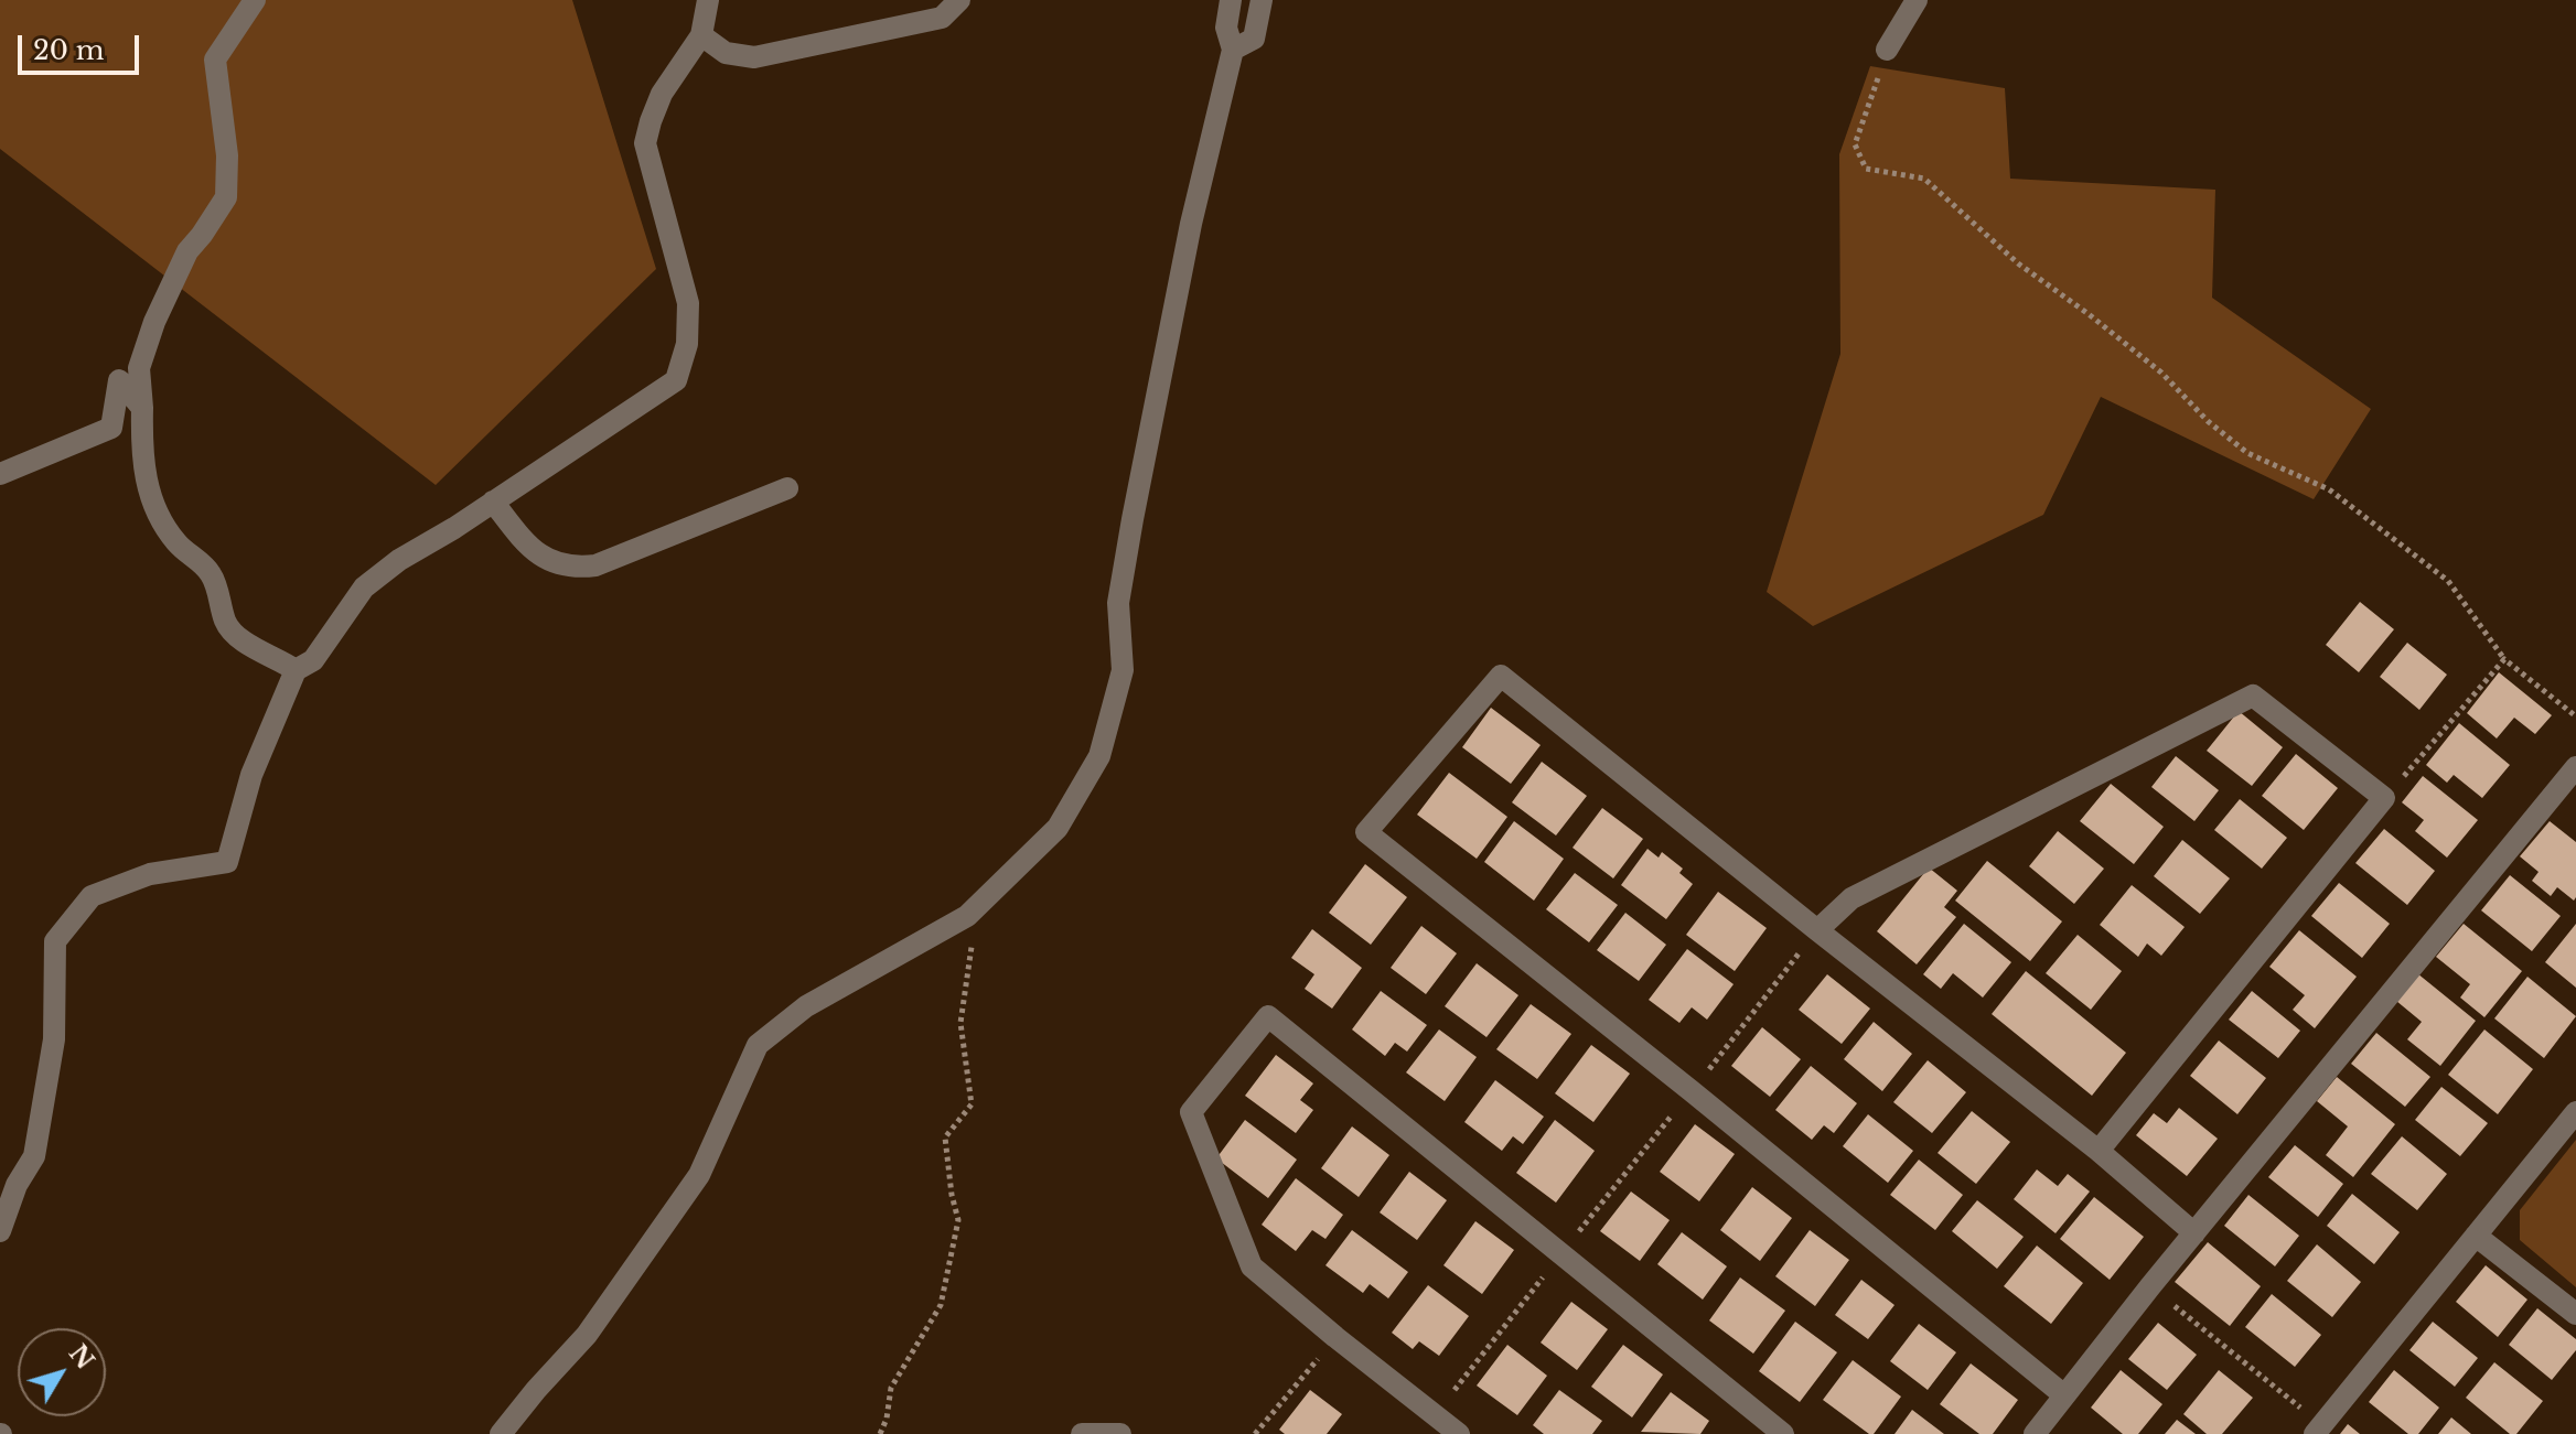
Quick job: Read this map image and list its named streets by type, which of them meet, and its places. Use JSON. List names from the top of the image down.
{
  "scale_bar": "20 m",
  "north": "top right"
}
